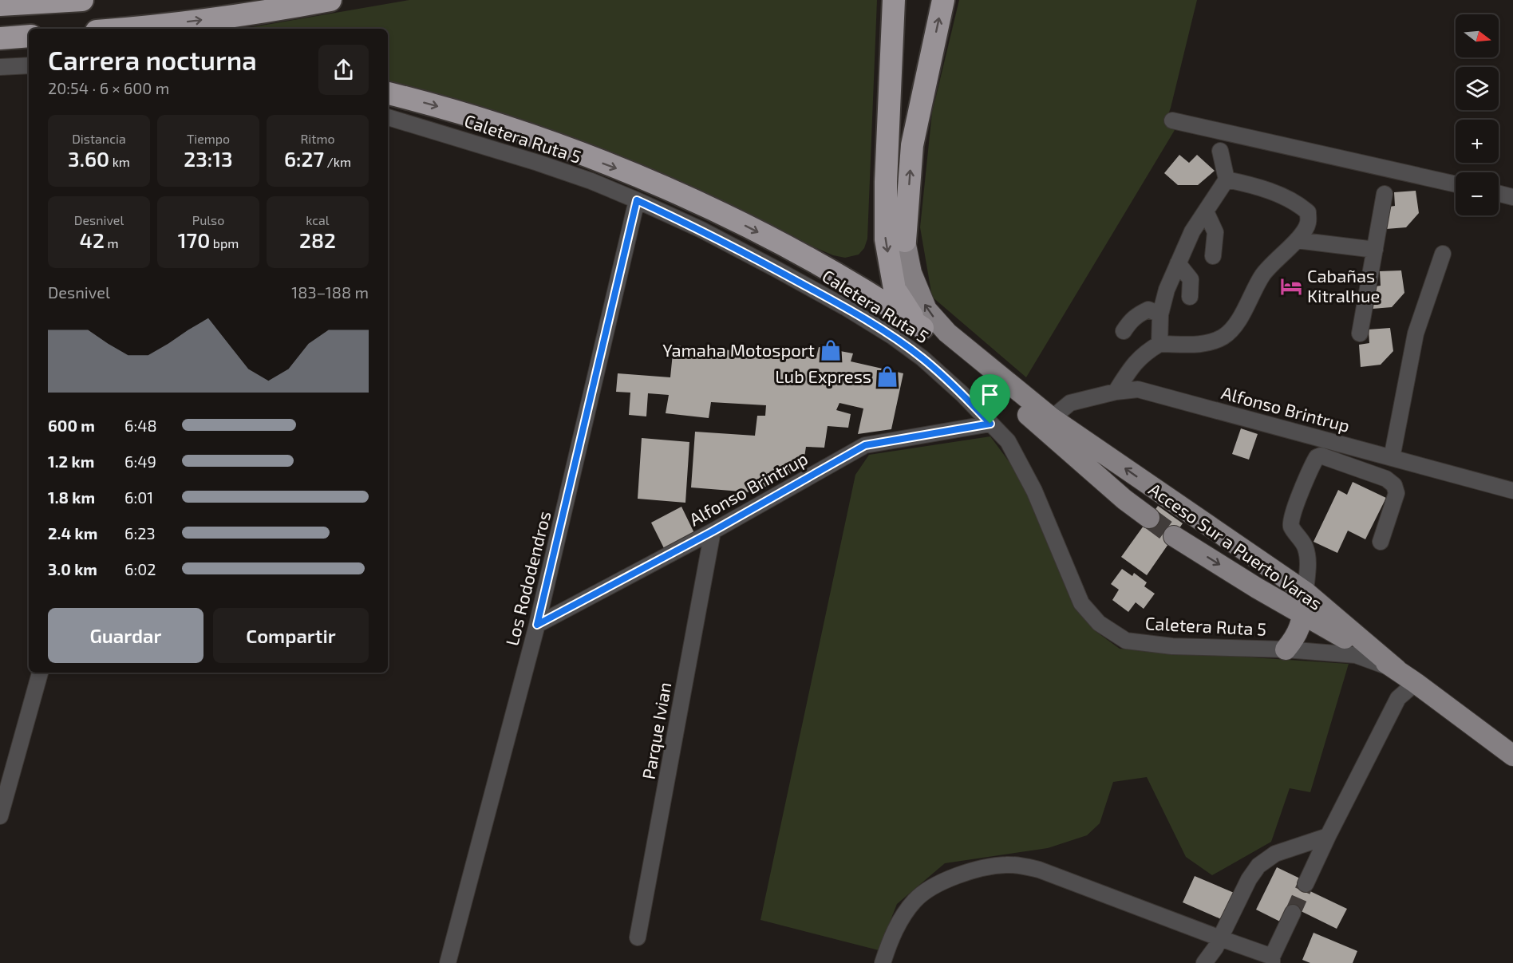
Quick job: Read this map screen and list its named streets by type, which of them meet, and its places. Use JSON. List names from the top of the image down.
{
  "streets": {
    "main road": ["Acceso Sur a Puerto Varas"],
    "street": [
      "Caletera Ruta 5",
      "Alfonso Brintrup",
      "Los Rododendros",
      "Parque Ivian"
    ]
  },
  "crossings": [
    ["Caletera Ruta 5", "Alfonso Brintrup"],
    ["Caletera Ruta 5", "Acceso Sur a Puerto Varas"],
    ["Caletera Ruta 5", "Los Rododendros"],
    ["Alfonso Brintrup", "Acceso Sur a Puerto Varas"],
    ["Alfonso Brintrup", "Los Rododendros"],
    ["Alfonso Brintrup", "Parque Ivian"]
  ],
  "places": {
    "hotel": ["Cabañas Kitralhue"],
    "shop": ["Yamaha Motosport", "Lub Express"]
  },
  "north": "right",
  "page": {
    "map_buttons": ["+", "−"],
    "heading": ["Carrera nocturna", "20:54 · 6 × 600 m"],
    "stats": [
      ["Distancia", "3.60 km"],
      ["Tiempo", "23:13"],
      ["Ritmo", "6:27 /km"],
      ["Desnivel", "42 m"],
      ["Pulso", "170 bpm"],
      ["kcal", "282"]
    ],
    "chart": ["Desnivel", "183–188 m"],
    "list": [
      {
        "name": "600 m",
        "note": "6:48"
      },
      {
        "name": "1.2 km",
        "note": "6:49"
      },
      {
        "name": "1.8 km",
        "note": "6:01"
      },
      {
        "name": "2.4 km",
        "note": "6:23"
      },
      {
        "name": "3.0 km",
        "note": "6:02"
      }
    ],
    "buttons": ["Guardar", "Compartir"]
  }
}
